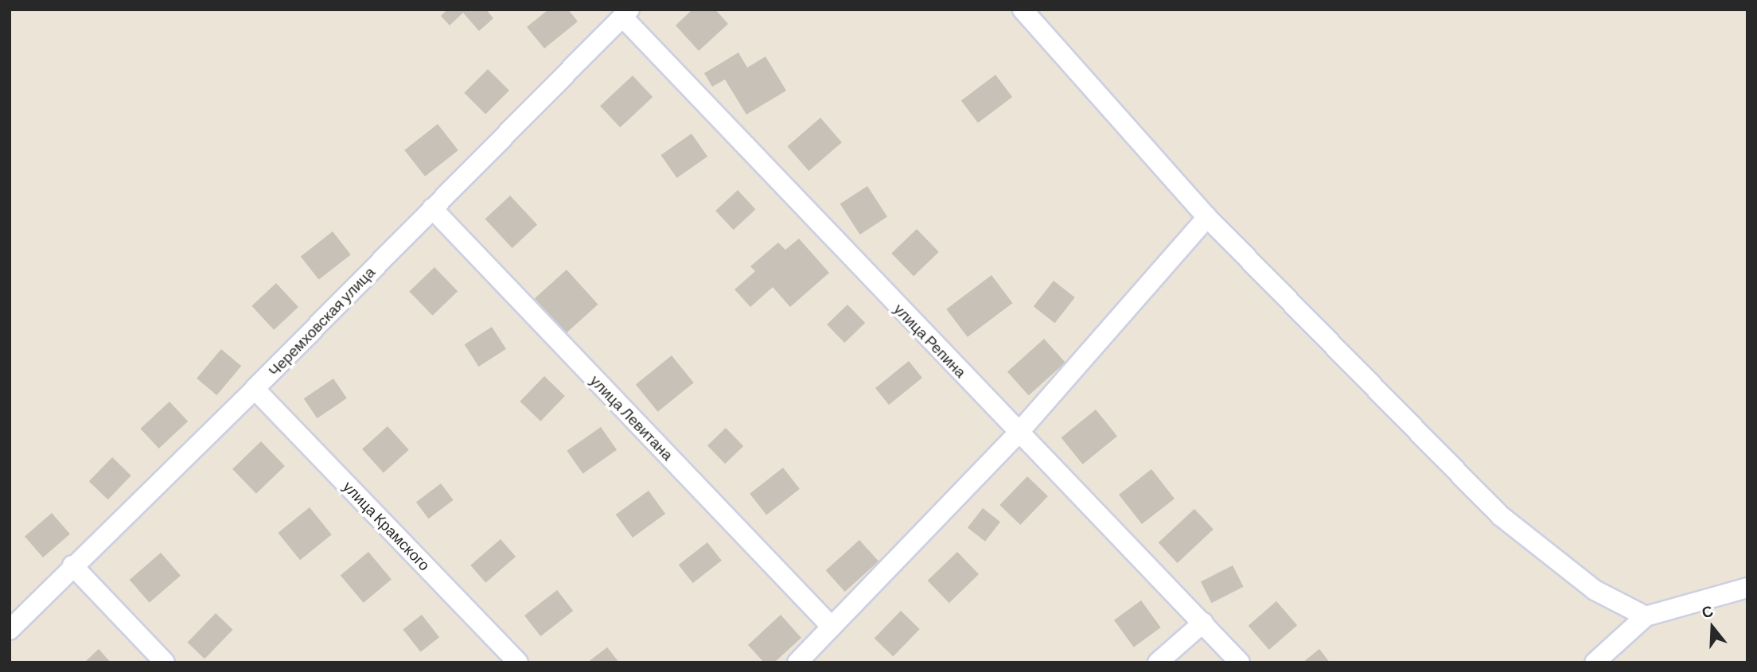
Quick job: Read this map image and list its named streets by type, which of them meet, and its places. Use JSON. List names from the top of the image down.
{
  "streets": {
    "street": [
      "Черемховская улица",
      "улица Репина",
      "улица Левитана",
      "улица Крамского"
    ]
  },
  "crossings": [
    ["Черемховская улица", "улица Репина"],
    ["Черемховская улица", "улица Левитана"],
    ["Черемховская улица", "улица Крамского"]
  ],
  "north": "top"
}
